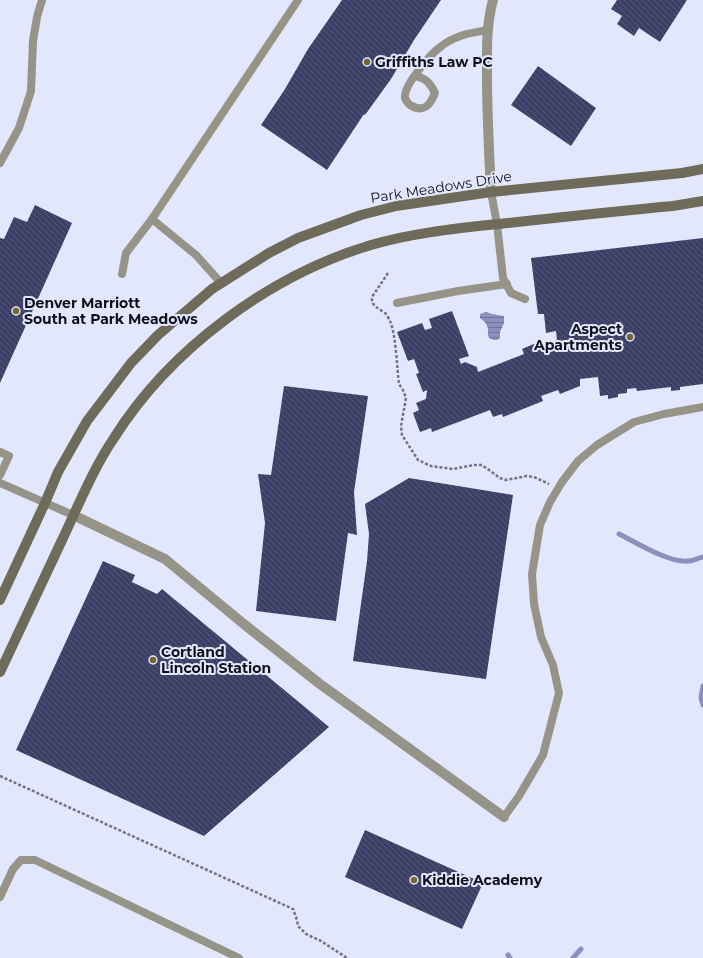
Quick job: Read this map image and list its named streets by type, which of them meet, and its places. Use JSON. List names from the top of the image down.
{
  "streets": {
    "main road": ["Park Meadows Drive"]
  },
  "places": [
    "Griffiths Law PC",
    "Denver Marriott South at Park Meadows",
    "Aspect Apartments",
    "Cortland Lincoln Station",
    "Kiddie Academy"
  ]
}
